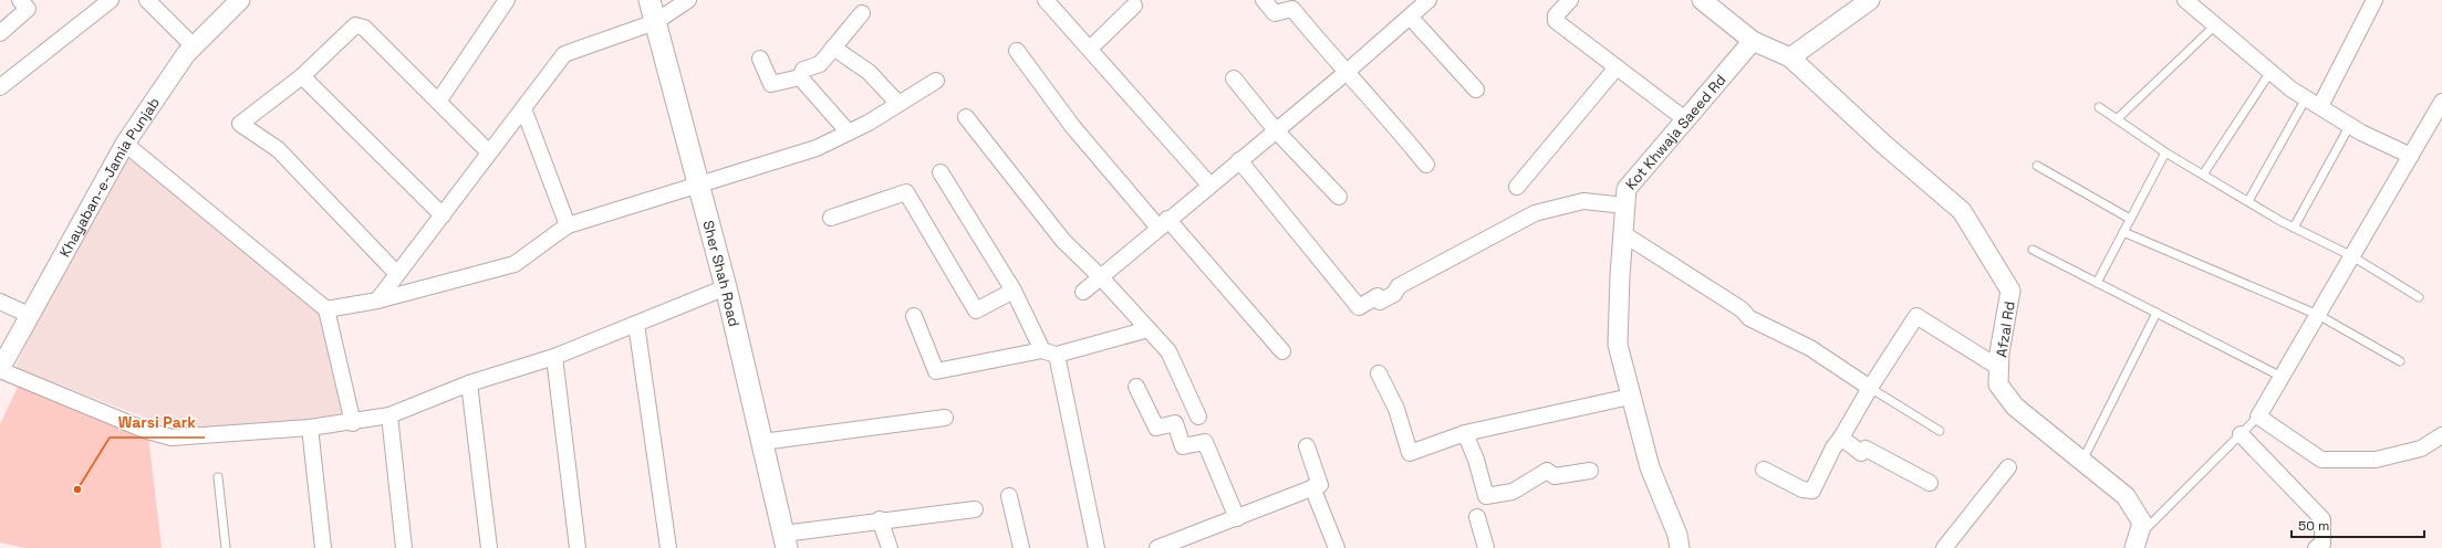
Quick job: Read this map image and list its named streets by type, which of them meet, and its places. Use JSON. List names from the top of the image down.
{
  "streets": {
    "main road": ["Sher Shah Road"],
    "street": ["Kot Khwaja Saeed Rd", "Khayaban-e-Jamia Punjab", "Afzal Rd"]
  },
  "places": ["Warsi Park"],
  "scale_bar": "50 m"
}
